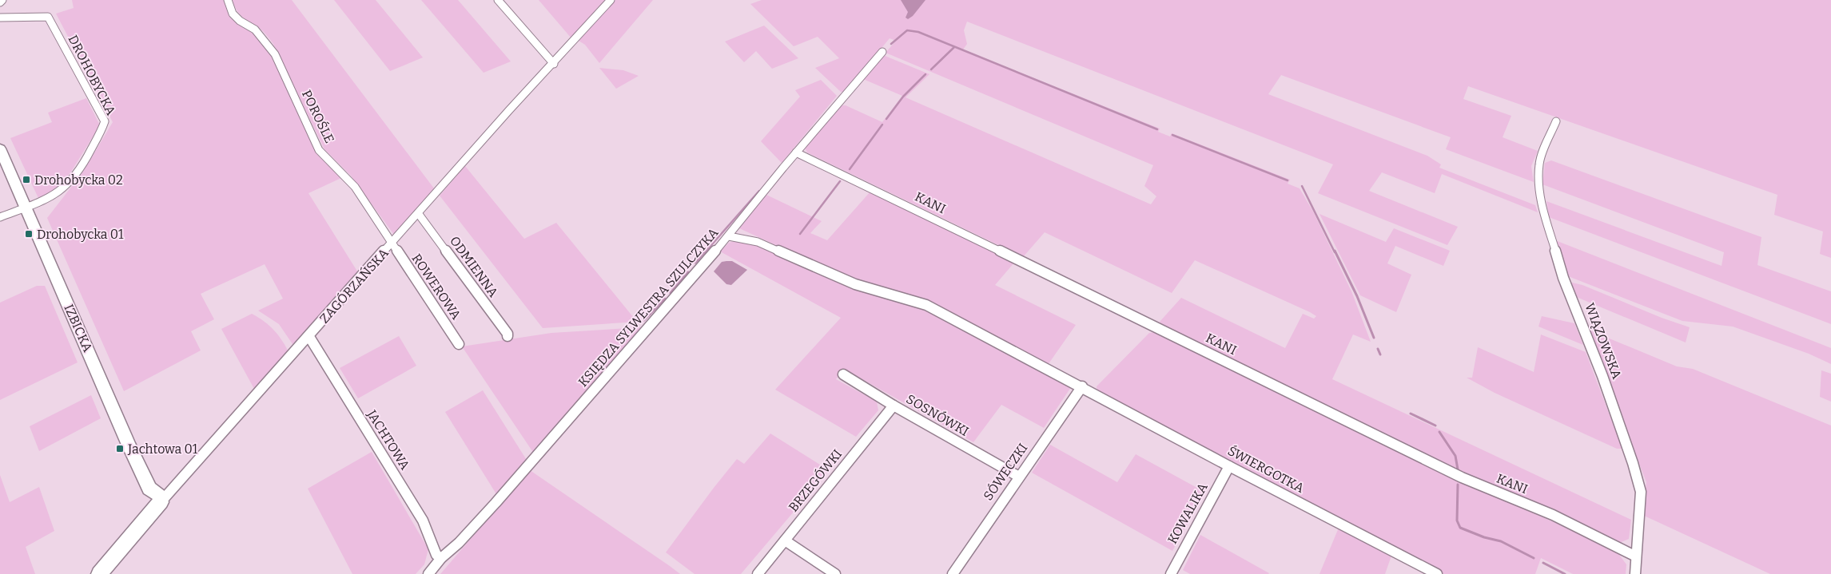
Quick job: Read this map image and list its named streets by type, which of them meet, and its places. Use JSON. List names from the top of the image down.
{
  "streets": {
    "street": [
      "DROHOBYCKA",
      "POROŚLE",
      "KANI",
      "ODMIENNA",
      "ZAGÓRZAŃSKA",
      "ROWEROWA",
      "KSIĘDZA SYLWESTRA SZULCZYKA",
      "IZBICKA",
      "WIĄZOWSKA",
      "SOSNÓWKI",
      "JACHTOWA",
      "ŚWIERGOTKA",
      "SÓWECZKI",
      "BRZEGÓWKI",
      "KOWALIKA"
    ]
  },
  "crossings": [
    ["DROHOBYCKA", "IZBICKA"],
    ["POROŚLE", "ZAGÓRZAŃSKA"],
    ["POROŚLE", "ROWEROWA"],
    ["KANI", "KSIĘDZA SYLWESTRA SZULCZYKA"],
    ["KANI", "WIĄZOWSKA"],
    ["ODMIENNA", "ZAGÓRZAŃSKA"],
    ["ZAGÓRZAŃSKA", "ROWEROWA"],
    ["ZAGÓRZAŃSKA", "IZBICKA"],
    ["ZAGÓRZAŃSKA", "JACHTOWA"],
    ["KSIĘDZA SYLWESTRA SZULCZYKA", "JACHTOWA"],
    ["KSIĘDZA SYLWESTRA SZULCZYKA", "ŚWIERGOTKA"],
    ["SOSNÓWKI", "SÓWECZKI"],
    ["SOSNÓWKI", "BRZEGÓWKI"],
    ["ŚWIERGOTKA", "SÓWECZKI"],
    ["ŚWIERGOTKA", "KOWALIKA"]
  ],
  "places": {
    "transit": ["Drohobycka 02", "Drohobycka 01", "Jachtowa 01"]
  }
}
